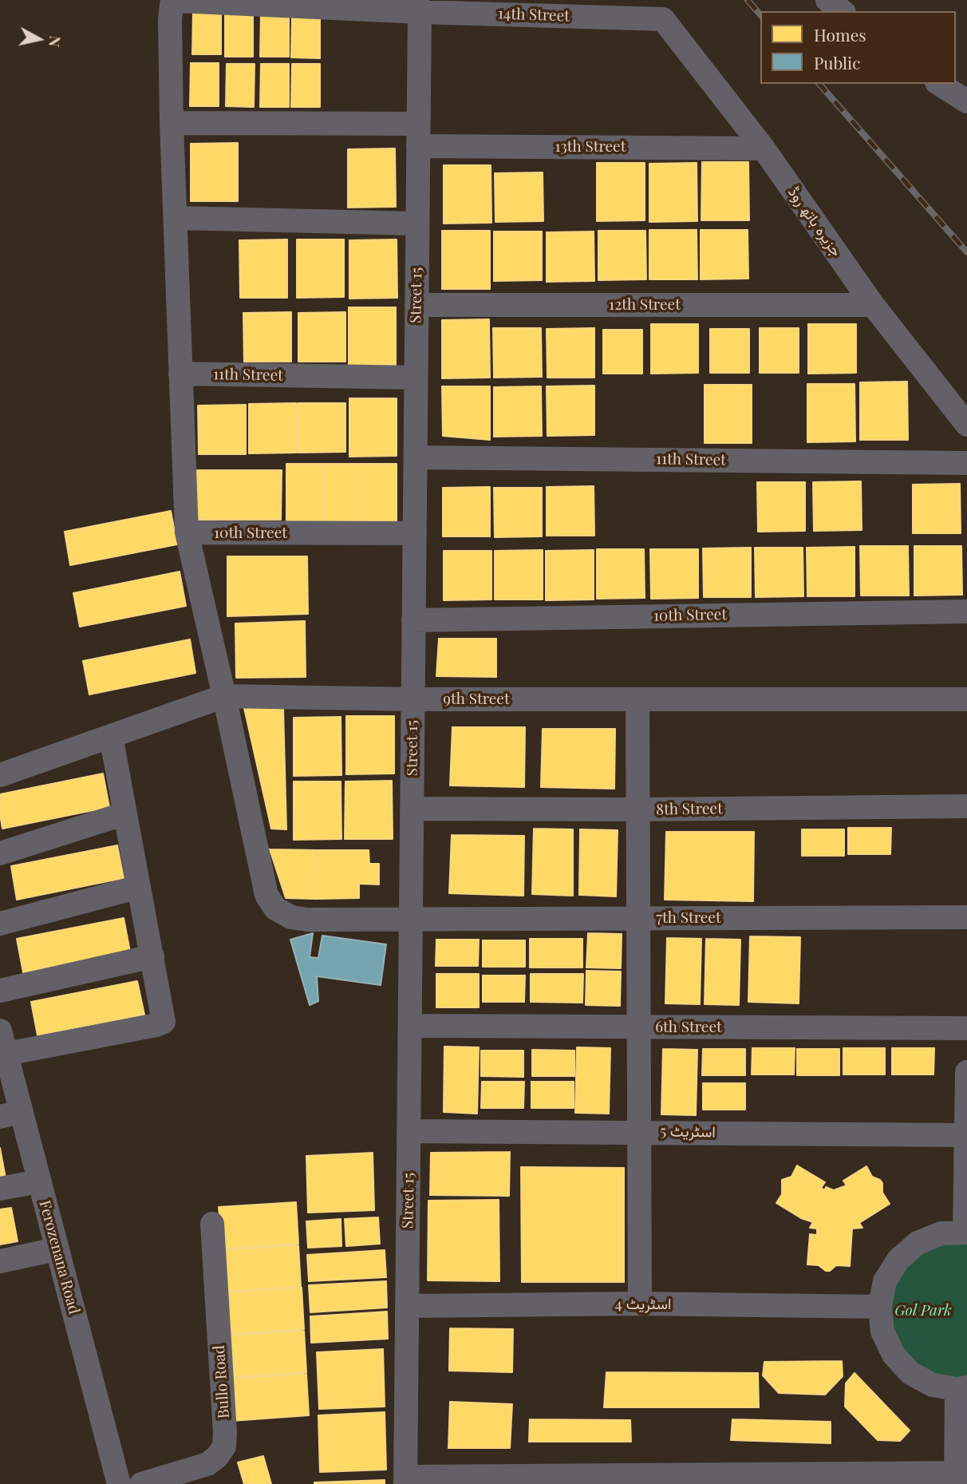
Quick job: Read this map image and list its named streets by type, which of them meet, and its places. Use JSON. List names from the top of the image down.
{
  "streets": {
    "street": [
      "14th Street",
      "13th Street",
      "جزیرہ باتھ روڈ",
      "Street 15",
      "12th Street",
      "11th Street",
      "10th Street",
      "9th Street",
      "8th Street",
      "7th Street",
      "6th Street",
      "اسٹریٹ 5",
      "Ferozenana Road",
      "اسٹریٹ 4",
      "Bullo Road"
    ]
  },
  "crossings": [
    ["14th Street", "جزیرہ باتھ روڈ"],
    ["14th Street", "Street 15"],
    ["14th Street", "7th Street"],
    ["13th Street", "جزیرہ باتھ روڈ"],
    ["13th Street", "Street 15"],
    ["13th Street", "7th Street"],
    ["جزیرہ باتھ روڈ", "12th Street"],
    ["Street 15", "12th Street"],
    ["Street 15", "11th Street"],
    ["Street 15", "10th Street"],
    ["Street 15", "9th Street"],
    ["Street 15", "8th Street"],
    ["Street 15", "7th Street"],
    ["Street 15", "6th Street"],
    ["Street 15", "اسٹریٹ 5"],
    ["Street 15", "اسٹریٹ 4"],
    ["11th Street", "7th Street"],
    ["10th Street", "7th Street"],
    ["9th Street", "7th Street"]
  ],
  "parks": ["Gol Park"],
  "legend": ["Homes", "Public"],
  "north": "right"
}
